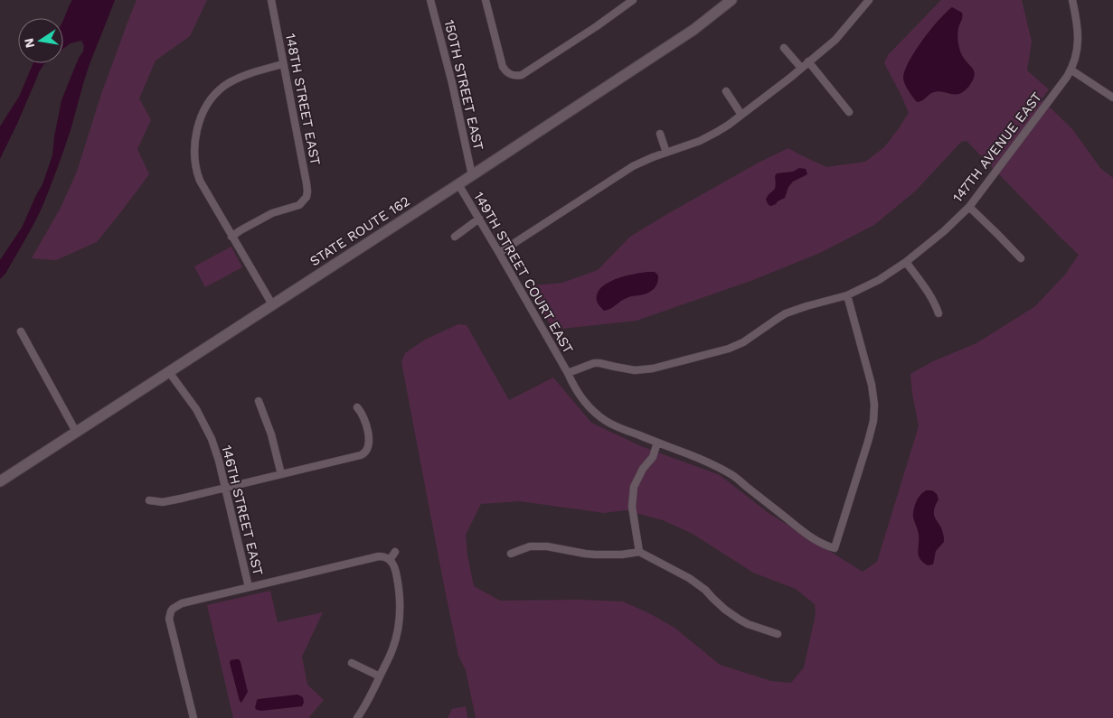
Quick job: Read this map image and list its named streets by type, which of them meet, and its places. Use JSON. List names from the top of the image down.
{
  "streets": {
    "main road": ["STATE ROUTE 162"],
    "street": [
      "150TH STREET EAST",
      "148TH STREET EAST",
      "147TH AVENUE EAST",
      "149TH STREET COURT EAST",
      "146TH STREET EAST"
    ]
  },
  "crossings": [
    ["150TH STREET EAST", "STATE ROUTE 162"],
    ["147TH AVENUE EAST", "149TH STREET COURT EAST"],
    ["STATE ROUTE 162", "149TH STREET COURT EAST"],
    ["STATE ROUTE 162", "146TH STREET EAST"]
  ],
  "north": "left"
}
